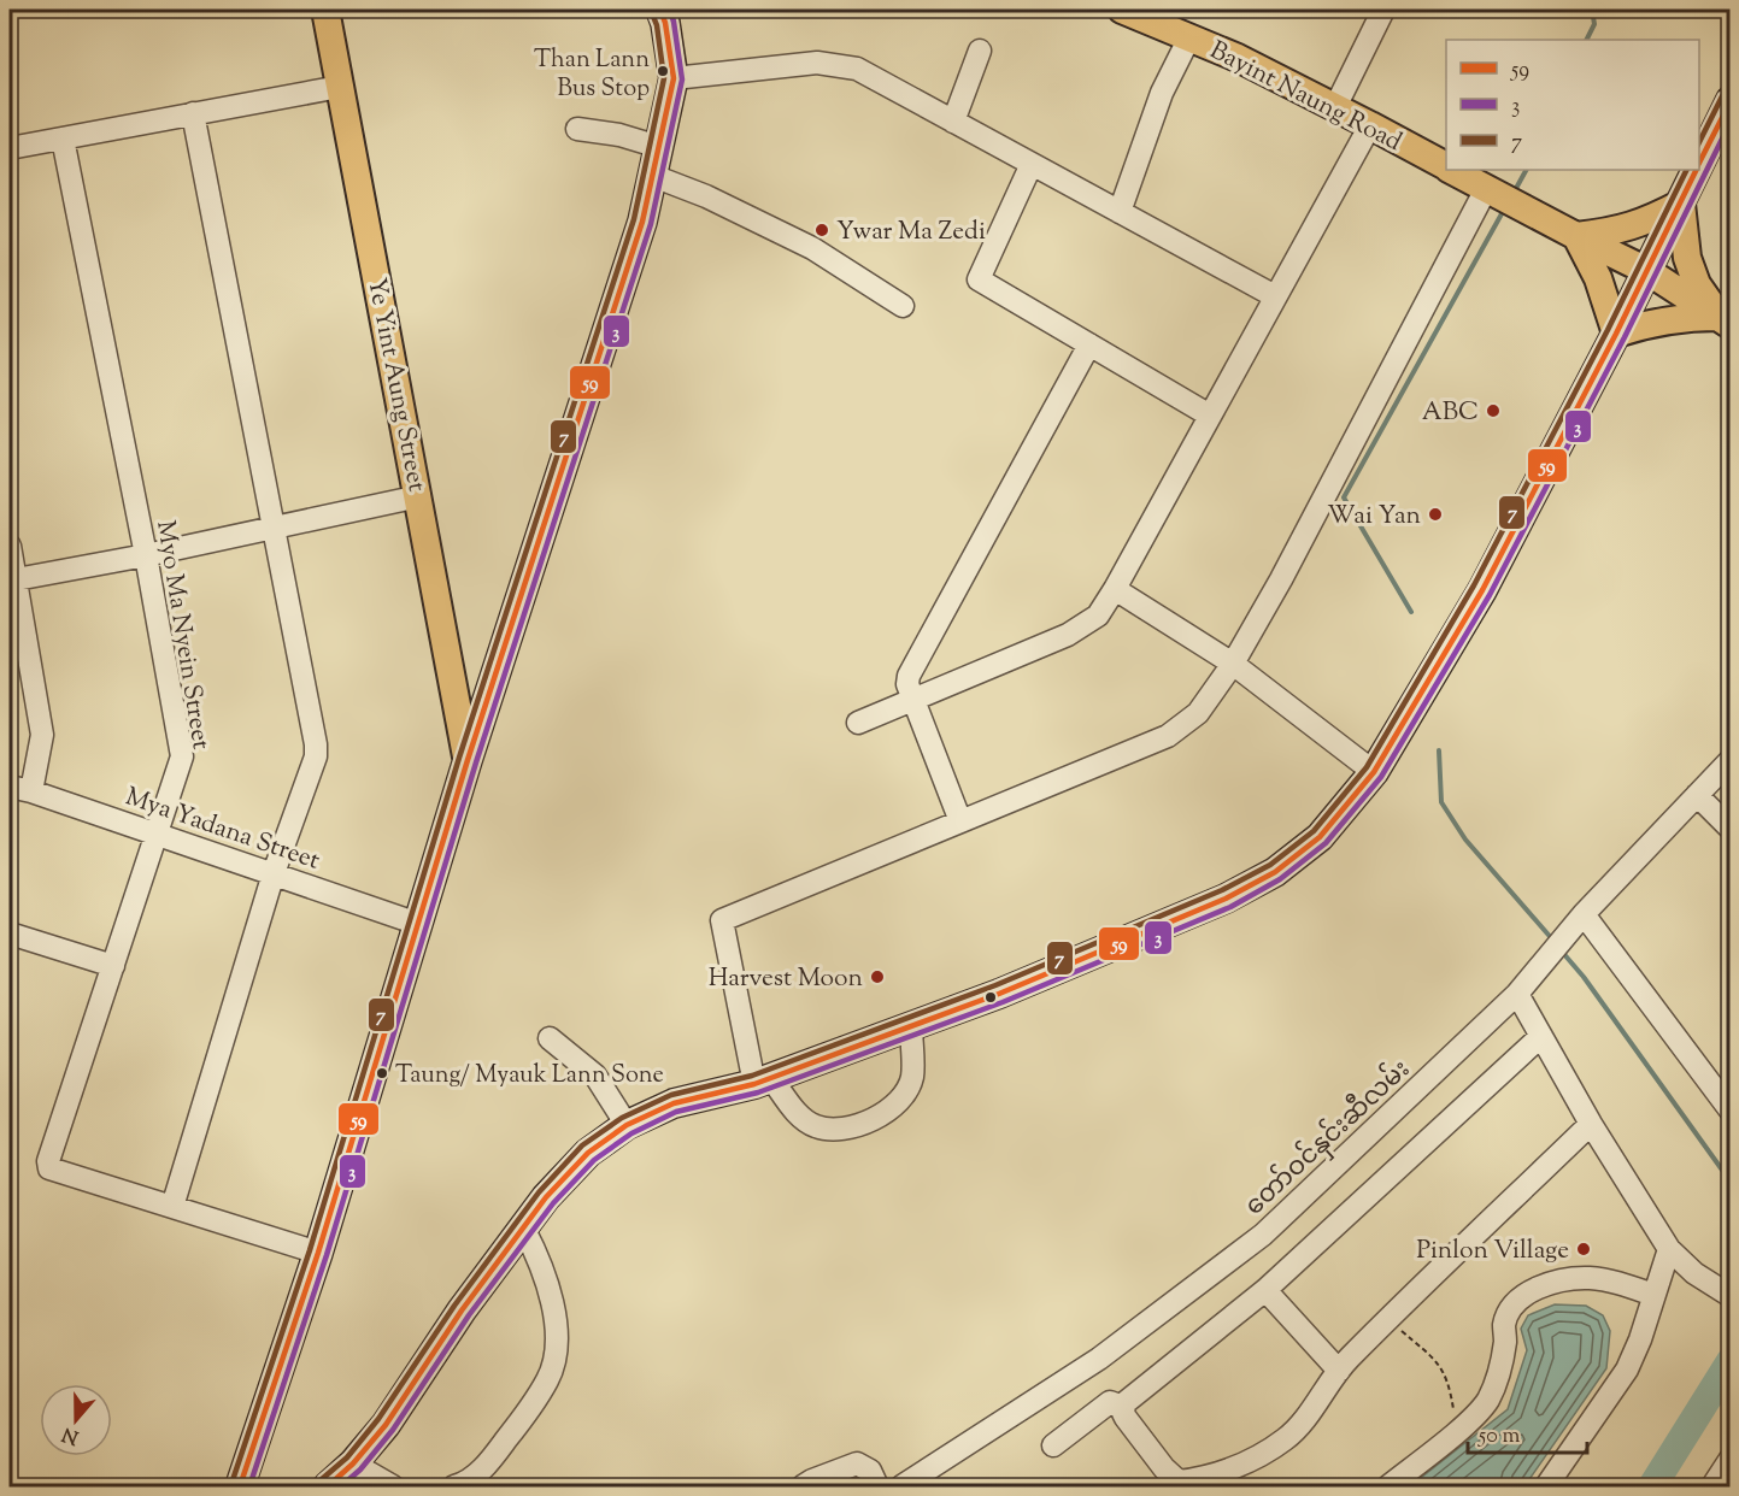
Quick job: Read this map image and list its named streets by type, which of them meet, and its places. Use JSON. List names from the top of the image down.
{
  "streets": {
    "main road": ["Bayint Naung Road", "Ye Yint Aung Street"],
    "street": ["Myo Ma Nyein Street", "Mya Yadana Street", "တော်ဝင်နှင်းဆီလမ်း"]
  },
  "crossings": [
    ["Myo Ma Nyein Street", "Mya Yadana Street"]
  ],
  "places": [
    "Than Lann Bus Stop",
    "Ywar Ma Zedi",
    "ABC",
    "Wai Yan",
    "Harvest Moon",
    "Taung/ Myauk Lann Sone",
    "Pinlon Village"
  ],
  "lines": ["transit line 59", "transit line 3", "transit line 7"],
  "legend": ["59", "3", "7"],
  "scale_bar": "50 m",
  "north": "bottom"
}
